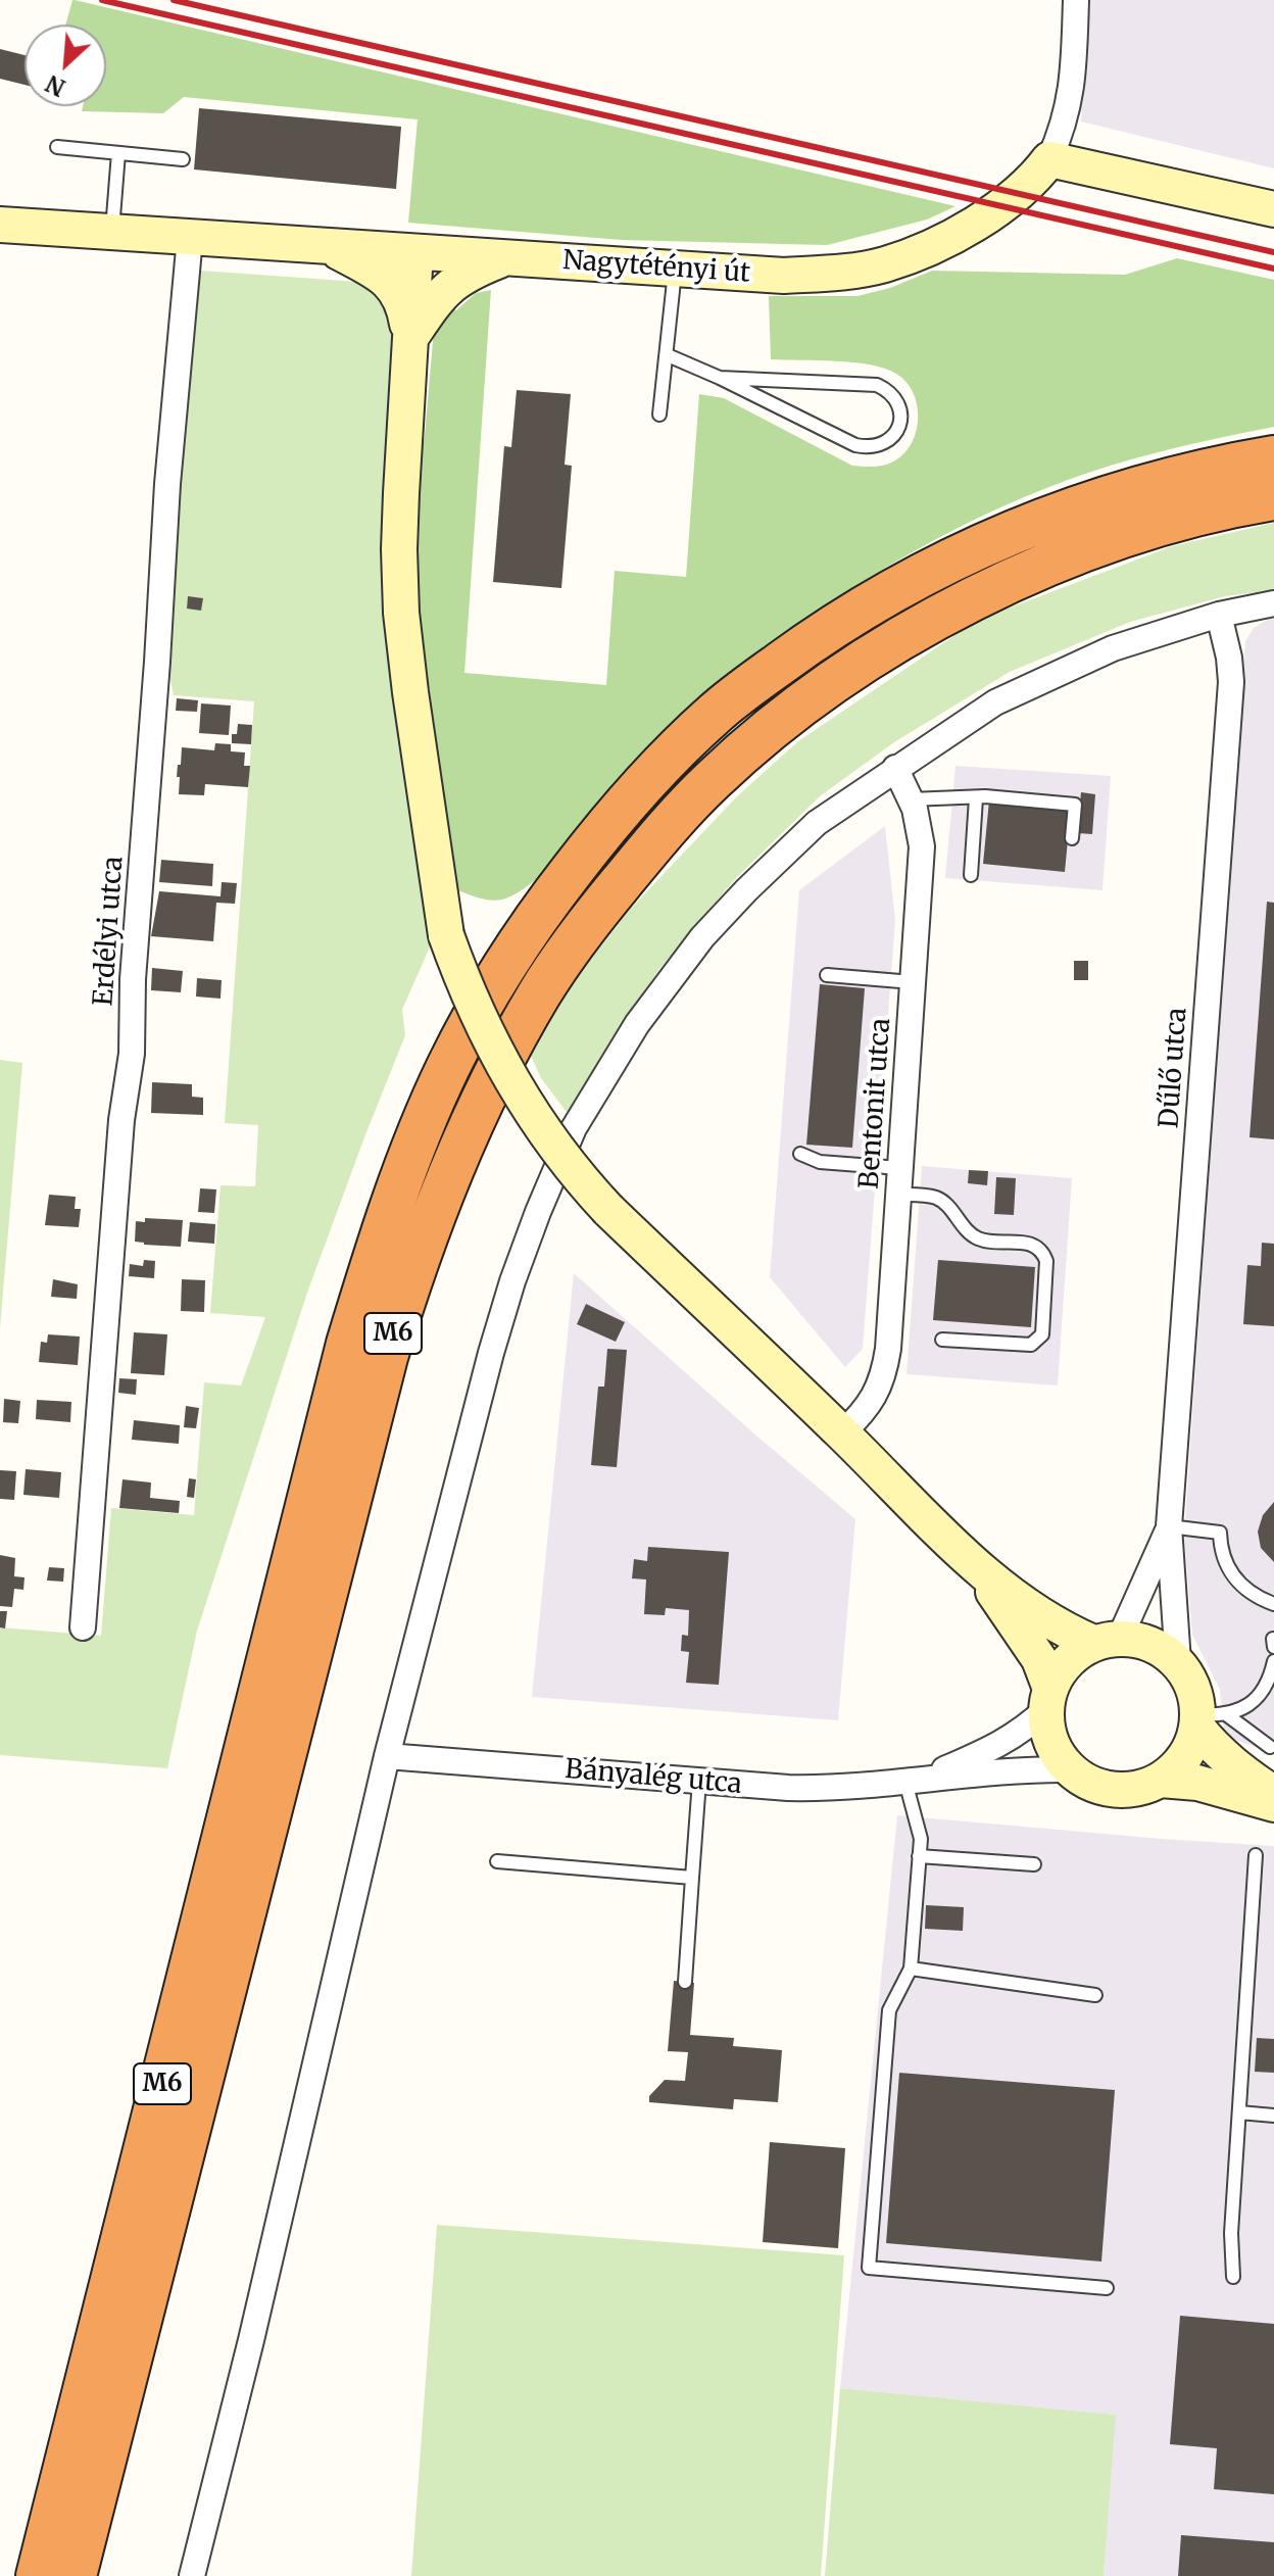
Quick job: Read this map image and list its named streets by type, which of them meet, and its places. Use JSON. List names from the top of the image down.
{
  "streets": {
    "highway": ["M6"],
    "street": [
      "Nagytétényi út",
      "Erdélyi utca",
      "Dűlő utca",
      "Bentonit utca",
      "Bányalég utca"
    ]
  },
  "crossings": [
    ["Nagytétényi út", "Erdélyi utca"],
    ["Dűlő utca", "Bányalég utca"]
  ],
  "north": "bottom left"
}
